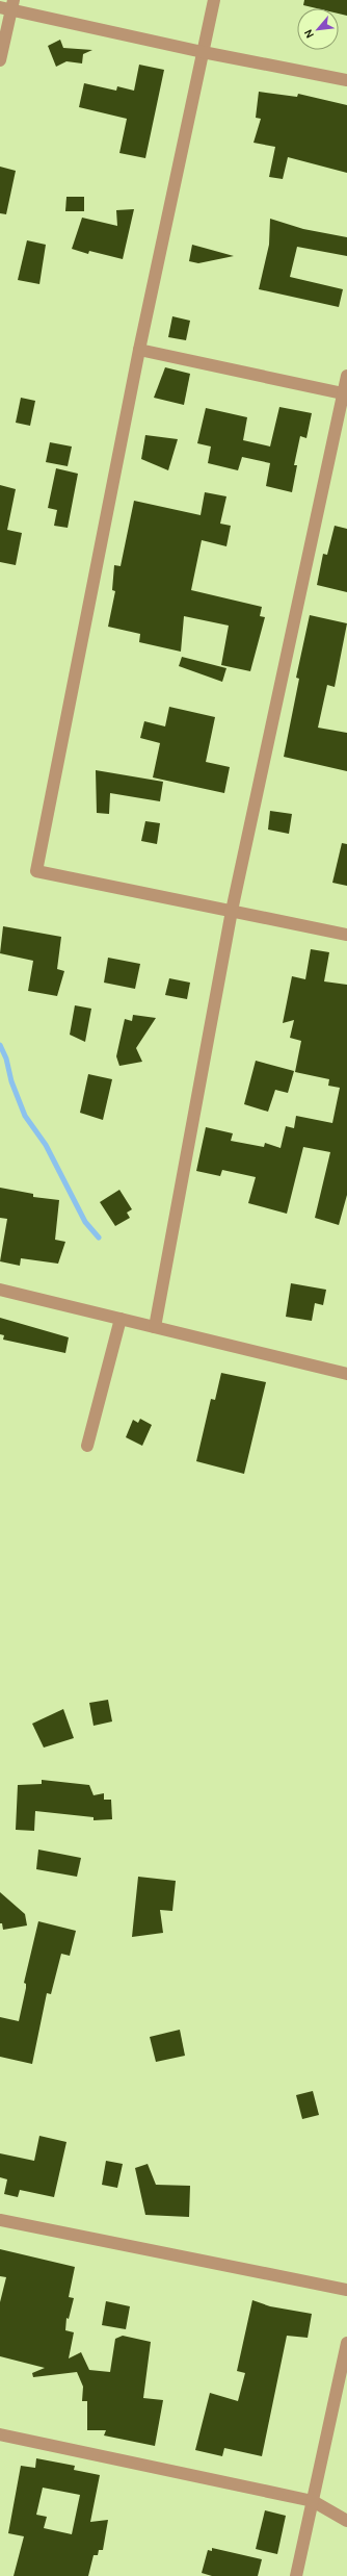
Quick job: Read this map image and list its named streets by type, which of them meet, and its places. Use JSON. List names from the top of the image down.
{
  "north": "bottom left"
}
